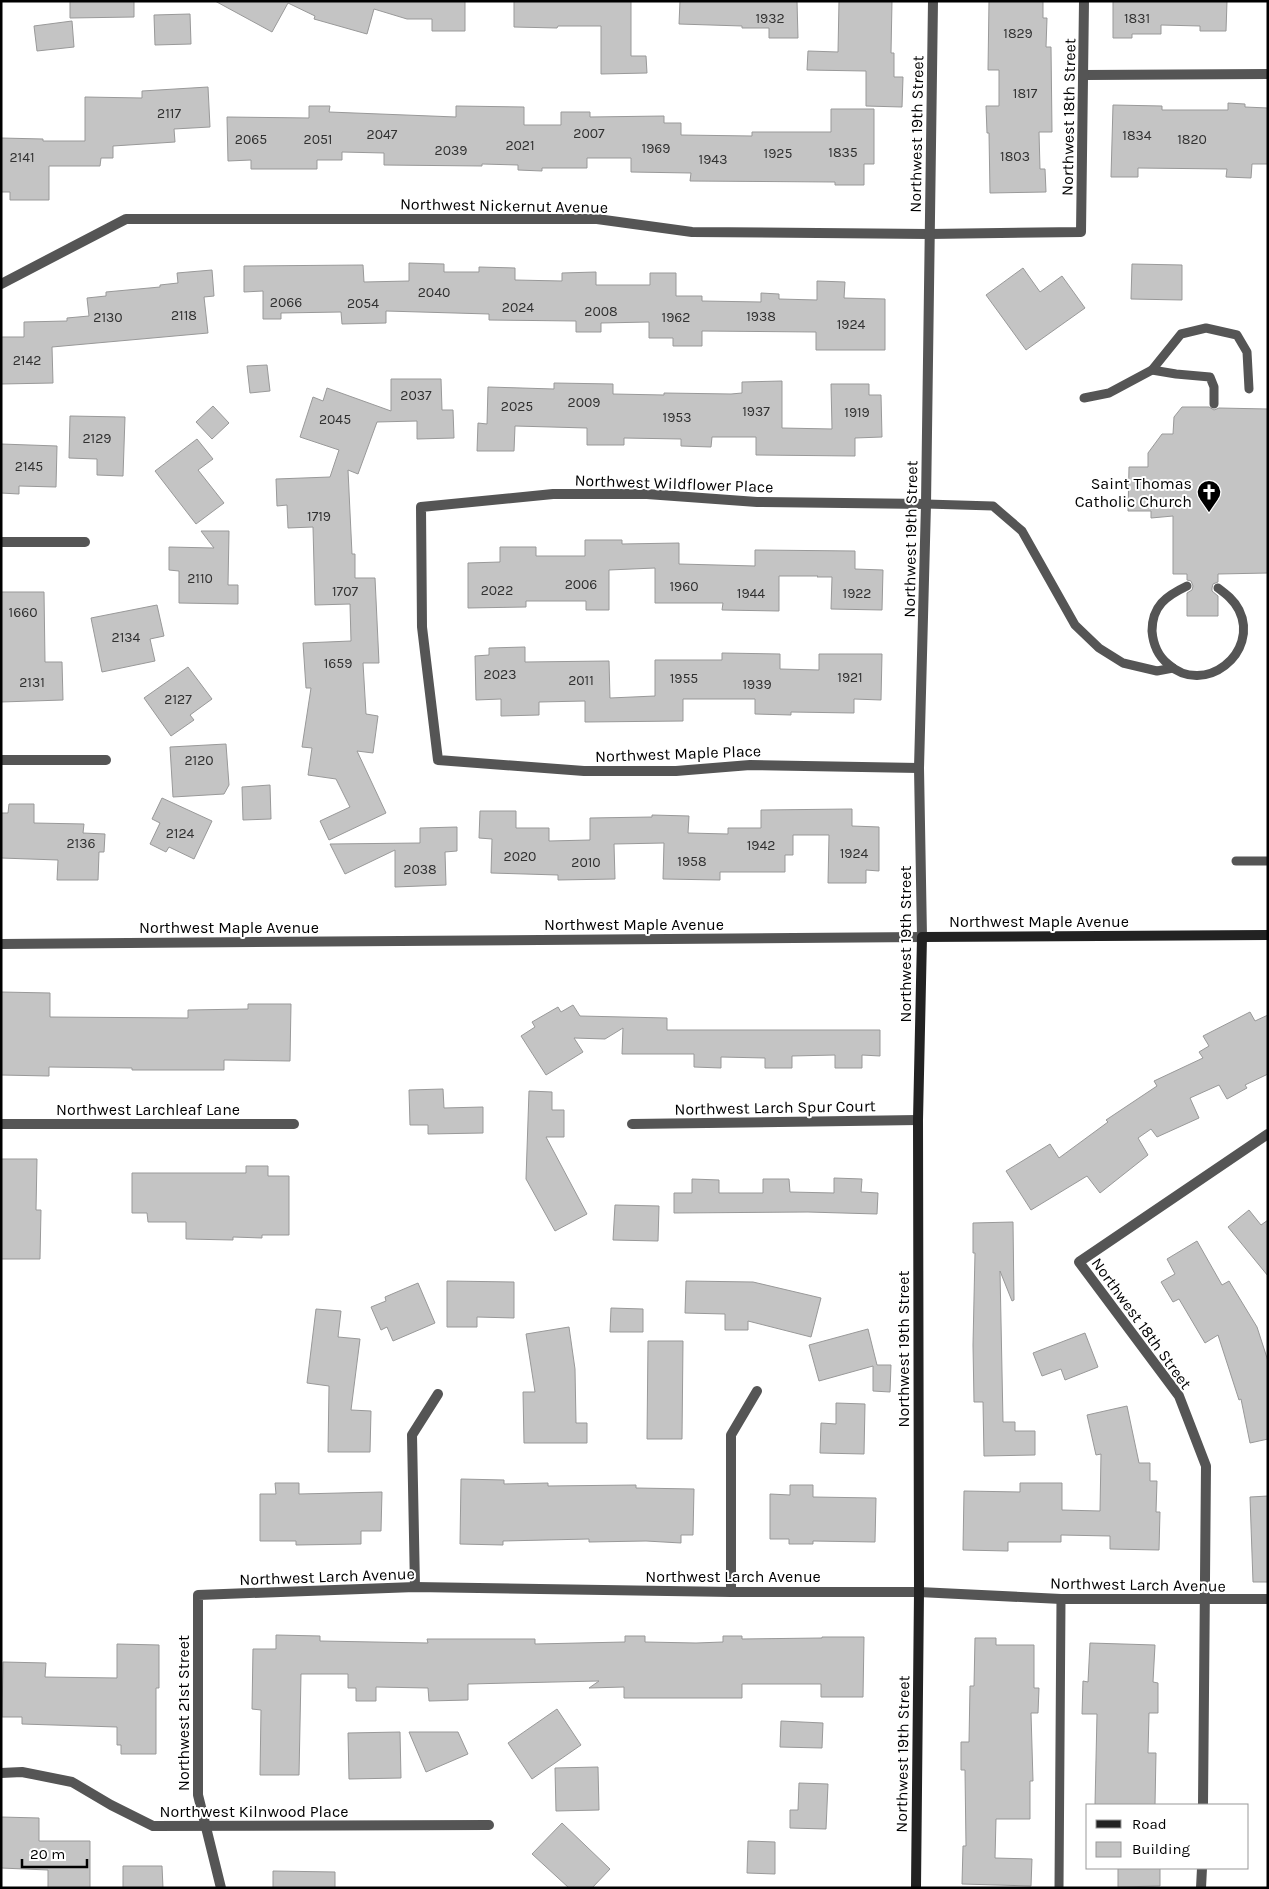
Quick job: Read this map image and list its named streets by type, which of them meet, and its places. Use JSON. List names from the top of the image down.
{
  "streets": {
    "main road": ["Northwest 19th Street", "Northwest Maple Avenue"],
    "street": [
      "Northwest 18th Street",
      "Northwest Nickernut Avenue",
      "Northwest Wildflower Place",
      "Northwest Maple Place",
      "Northwest Larch Spur Court",
      "Northwest Larchleaf Lane",
      "Northwest Larch Avenue",
      "Northwest 21st Street",
      "Northwest Kilnwood Place"
    ]
  },
  "crossings": [
    ["Northwest 18th Street", "Northwest Nickernut Avenue"],
    ["Northwest 18th Street", "Northwest Larch Avenue"],
    ["Northwest 19th Street", "Northwest Nickernut Avenue"],
    ["Northwest 19th Street", "Northwest Wildflower Place"],
    ["Northwest 19th Street", "Northwest Maple Place"],
    ["Northwest 19th Street", "Northwest Maple Avenue"],
    ["Northwest 19th Street", "Northwest Larch Spur Court"],
    ["Northwest 19th Street", "Northwest Larch Avenue"],
    ["Northwest Wildflower Place", "Northwest Maple Place"],
    ["Northwest Larch Avenue", "Northwest 21st Street"],
    ["Northwest 21st Street", "Northwest Kilnwood Place"]
  ],
  "places": {
    "church": ["Saint Thomas Catholic Church"]
  },
  "house_numbers": [
    "1932",
    "1831",
    "1829",
    "1817",
    "2117",
    "2007",
    "2047",
    "1834",
    "2065",
    "2051",
    "1820",
    "2021",
    "1969",
    "2039",
    "1835",
    "1925",
    "1803",
    "2141",
    "1943",
    "2040",
    "2066",
    "2054",
    "2024",
    "2008",
    "2118",
    "1938",
    "2130",
    "1962",
    "1924",
    "2142",
    "2037",
    "2009",
    "2025",
    "1937",
    "1919",
    "1953",
    "2045",
    "2129",
    "2145",
    "1719",
    "2110",
    "2006",
    "1960",
    "2022",
    "1707",
    "1944",
    "1922",
    "1660",
    "2134",
    "1659",
    "2023",
    "1921",
    "1955",
    "2011",
    "2131",
    "1939",
    "2127",
    "2120",
    "2124",
    "2136",
    "1942",
    "1924",
    "2020",
    "1958",
    "2010",
    "2038"
  ],
  "legend": ["Road", "Building"],
  "scale_bar": "20 m"
}
